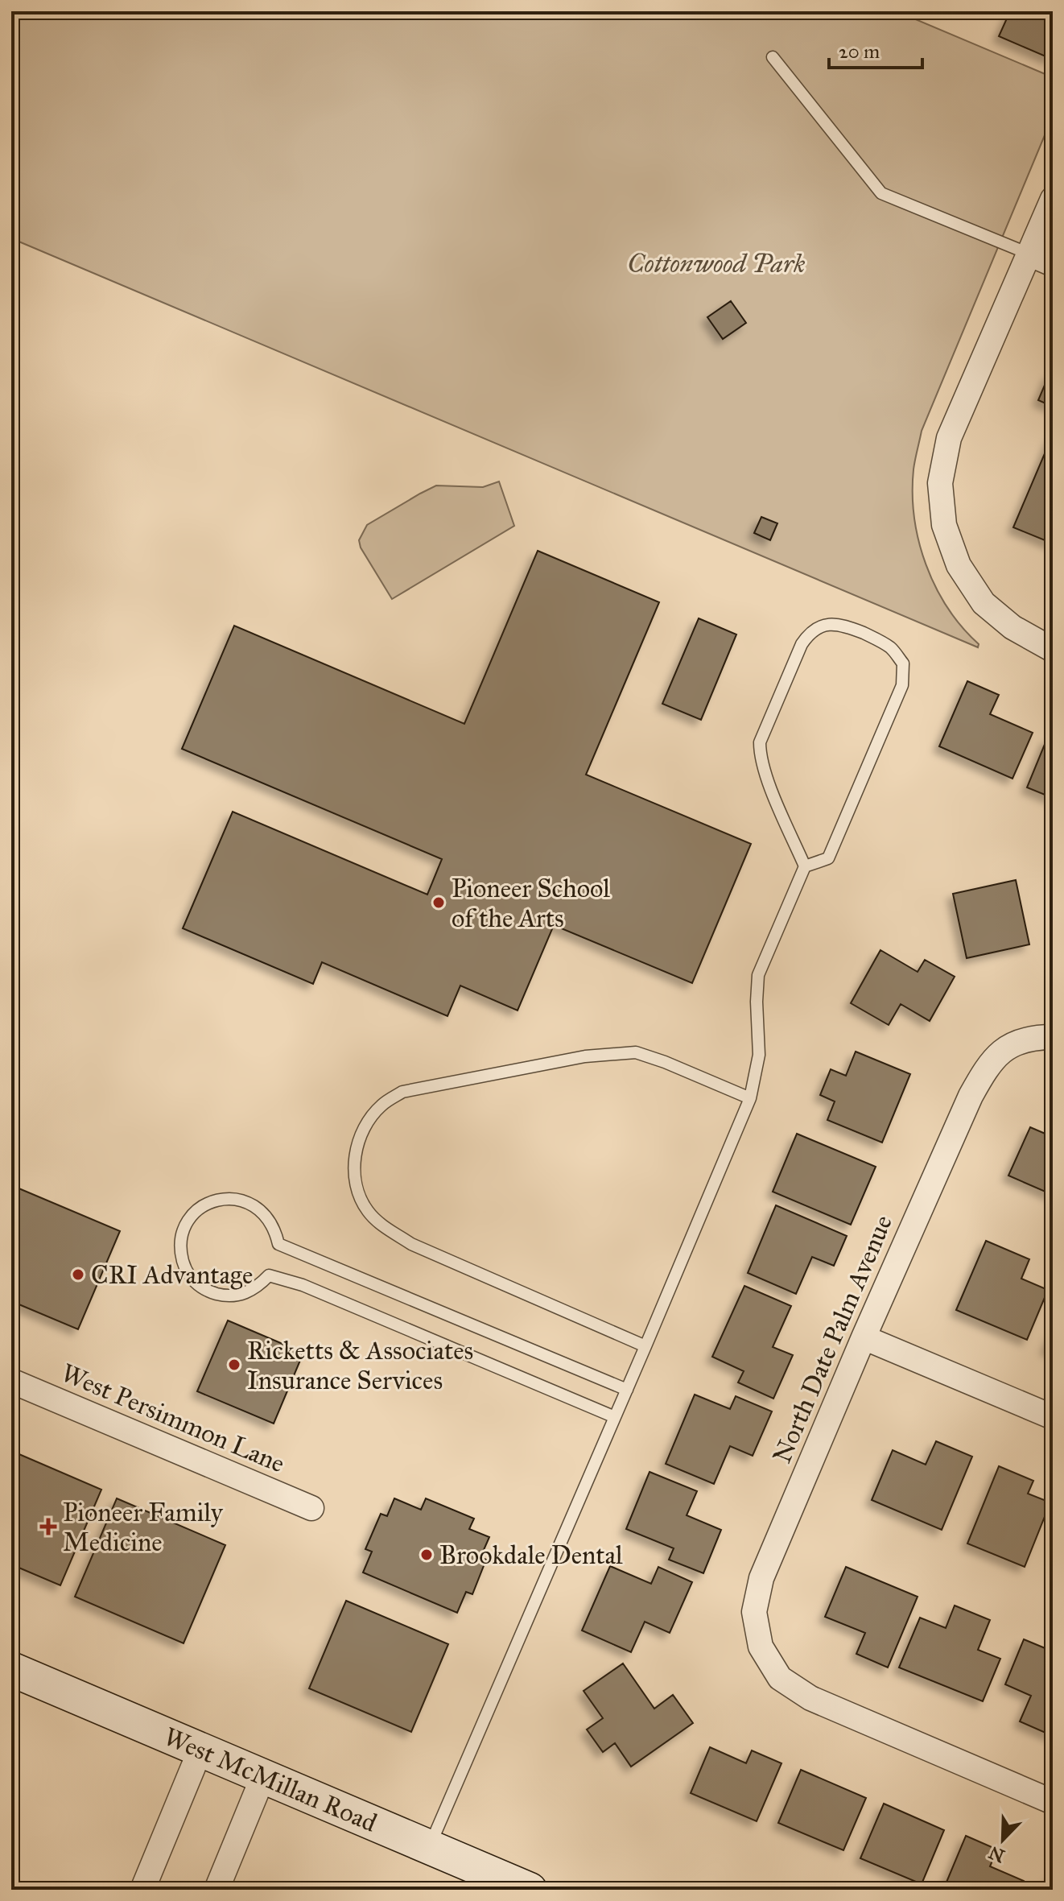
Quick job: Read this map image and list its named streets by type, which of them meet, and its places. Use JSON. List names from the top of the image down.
{
  "streets": {
    "main road": ["West McMillan Road"],
    "street": ["North Date Palm Avenue", "West Persimmon Lane"]
  },
  "parks": ["Cottonwood Park"],
  "places": {
    "other": [
      "Pioneer School of the Arts",
      "CRI Advantage",
      "Ricketts & Associates Insurance Services",
      "Brookdale Dental"
    ],
    "health": ["Pioneer Family Medicine"]
  },
  "scale_bar": "20 m",
  "north": "bottom left"
}
